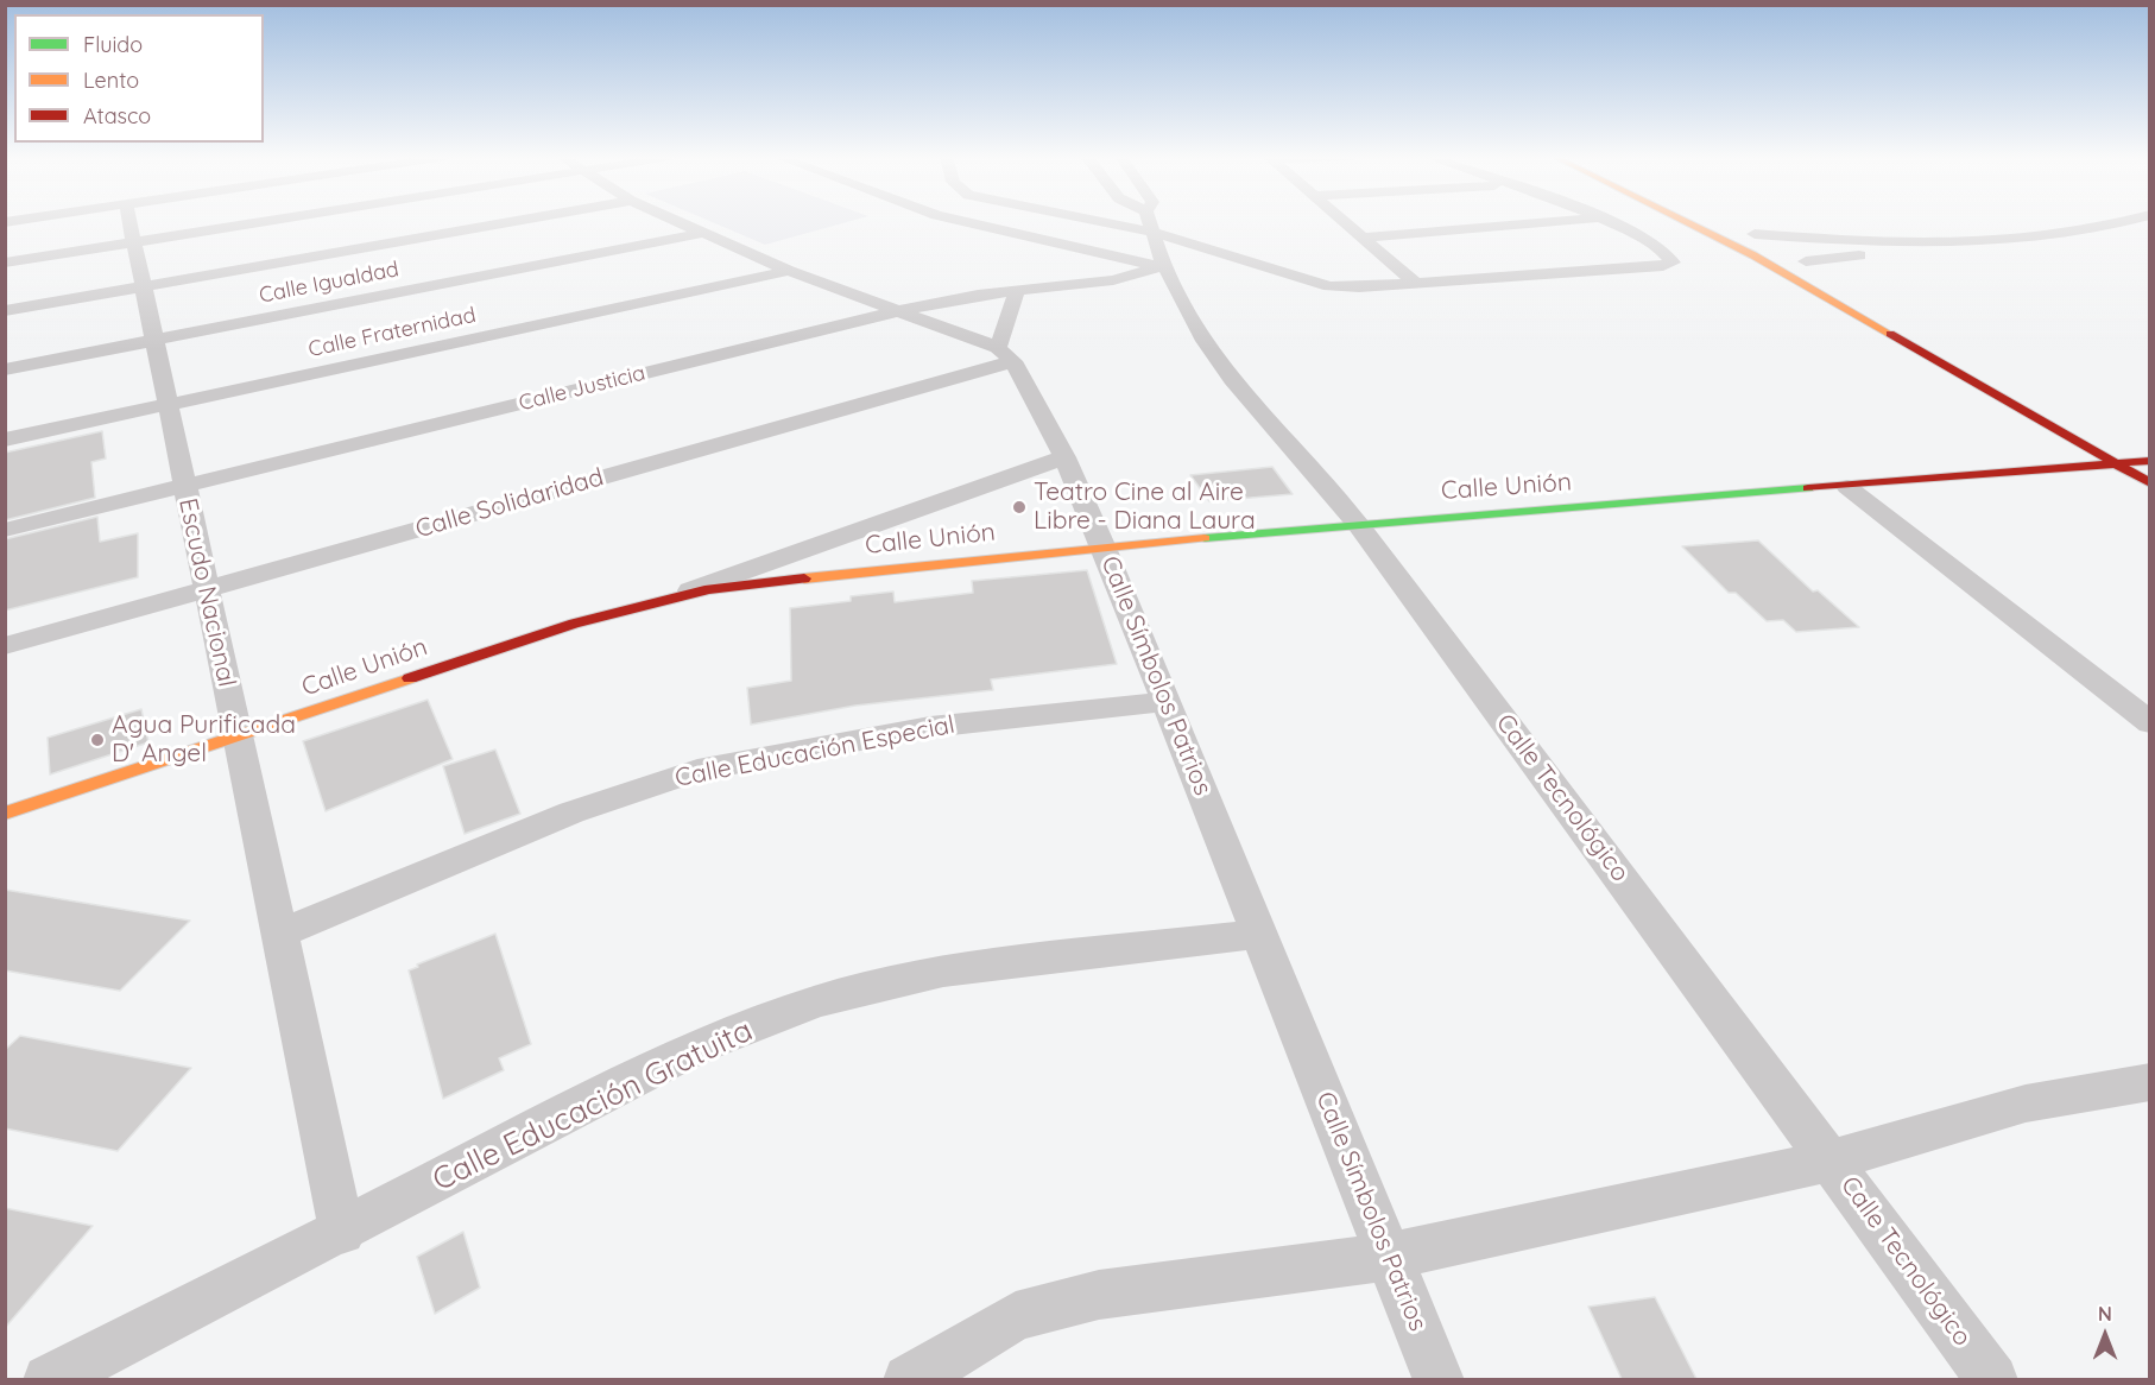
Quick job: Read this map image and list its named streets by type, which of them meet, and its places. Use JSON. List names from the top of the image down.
{
  "streets": {
    "main road": ["Calle Unión"],
    "street": [
      "Calle Igualdad",
      "Calle Fraternidad",
      "Calle Justicia",
      "Calle Solidaridad",
      "Escudo Nacional",
      "Calle Símbolos Patrios",
      "Calle Educación Especial",
      "Calle Tecnológico",
      "Calle Educación Gratuita"
    ]
  },
  "crossings": [
    ["Calle Igualdad", "Escudo Nacional"],
    ["Calle Fraternidad", "Escudo Nacional"],
    ["Calle Justicia", "Escudo Nacional"],
    ["Calle Justicia", "Calle Tecnológico"],
    ["Calle Unión", "Escudo Nacional"],
    ["Calle Unión", "Calle Símbolos Patrios"],
    ["Calle Unión", "Calle Tecnológico"],
    ["Calle Solidaridad", "Escudo Nacional"],
    ["Calle Solidaridad", "Calle Símbolos Patrios"],
    ["Escudo Nacional", "Calle Educación Especial"],
    ["Escudo Nacional", "Calle Educación Gratuita"],
    ["Calle Símbolos Patrios", "Calle Educación Especial"],
    ["Calle Símbolos Patrios", "Calle Educación Gratuita"]
  ],
  "places": ["Teatro Cine al Aire Libre - Diana Laura", "Agua Purificada D' Angel"],
  "legend": ["Fluido", "Lento", "Atasco"],
  "north": "top"
}
